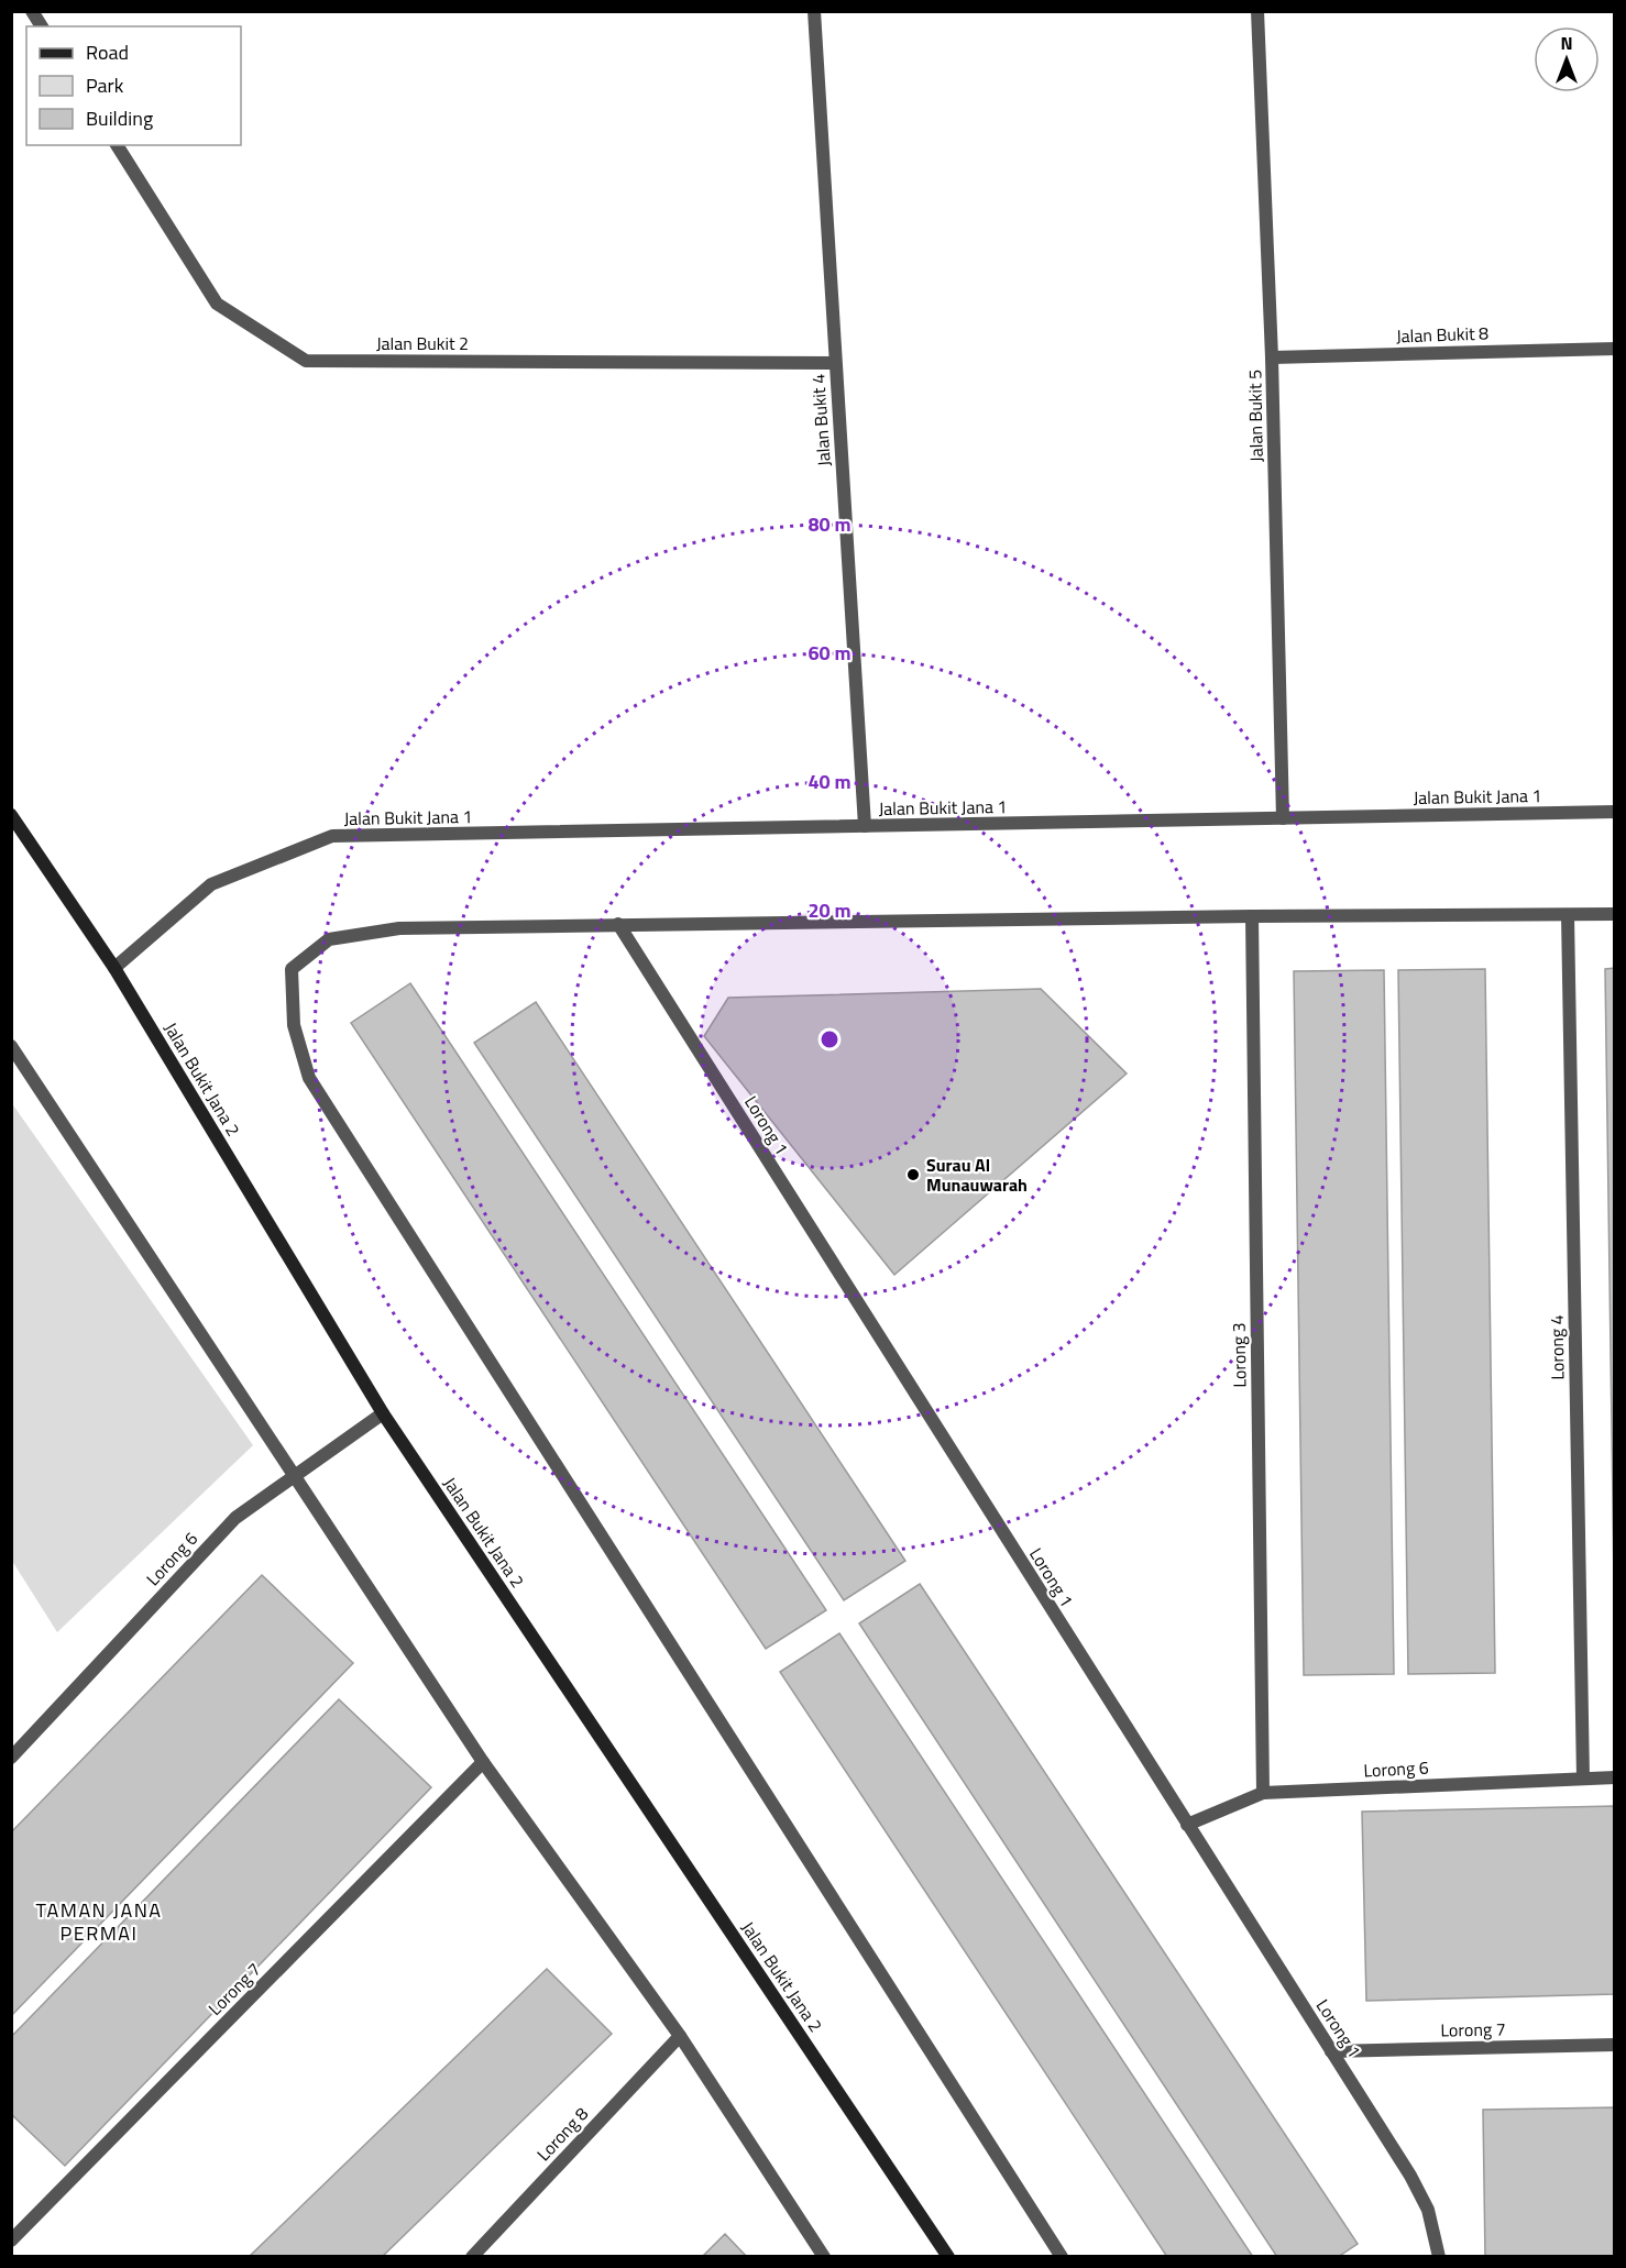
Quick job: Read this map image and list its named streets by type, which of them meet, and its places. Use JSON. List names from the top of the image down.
{
  "streets": {
    "street": [
      "Jalan Bukit 8",
      "Jalan Bukit 2",
      "Jalan Bukit 5",
      "Jalan Bukit 4",
      "Jalan Bukit Jana 1",
      "Jalan Bukit Jana 2",
      "Lorong 1",
      "Lorong 4",
      "Lorong 3",
      "Lorong 6",
      "Lorong 7",
      "Lorong 8"
    ]
  },
  "crossings": [
    ["Jalan Bukit 8", "Jalan Bukit 5"],
    ["Jalan Bukit 2", "Jalan Bukit 4"],
    ["Jalan Bukit 5", "Jalan Bukit Jana 1"],
    ["Jalan Bukit 4", "Jalan Bukit Jana 1"],
    ["Jalan Bukit Jana 1", "Jalan Bukit Jana 2"],
    ["Jalan Bukit Jana 2", "Lorong 6"],
    ["Lorong 1", "Lorong 6"],
    ["Lorong 1", "Lorong 7"],
    ["Lorong 4", "Lorong 6"],
    ["Lorong 3", "Lorong 6"]
  ],
  "districts": ["TAMAN JANA PERMAI"],
  "places": ["Surau Al Munauwarah"],
  "legend": ["Road", "Park", "Building"],
  "north": "top",
  "rings": [
    "80 m",
    "60 m",
    "40 m",
    "20 m"
  ]
}
